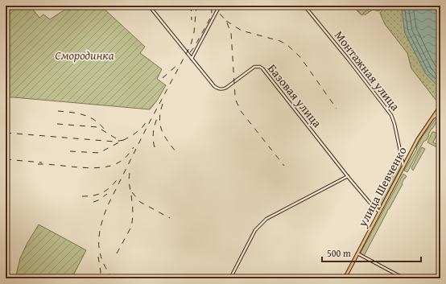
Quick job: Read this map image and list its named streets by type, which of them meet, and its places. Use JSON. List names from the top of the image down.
{
  "streets": {
    "main road": ["улица Шевченко"],
    "street": ["Монтажная улица", "Базовая улица"]
  },
  "crossings": [
    ["Монтажная улица", "улица Шевченко"],
    ["Базовая улица", "улица Шевченко"]
  ],
  "parks": ["Смородинка"],
  "scale_bar": "500 m"
}
